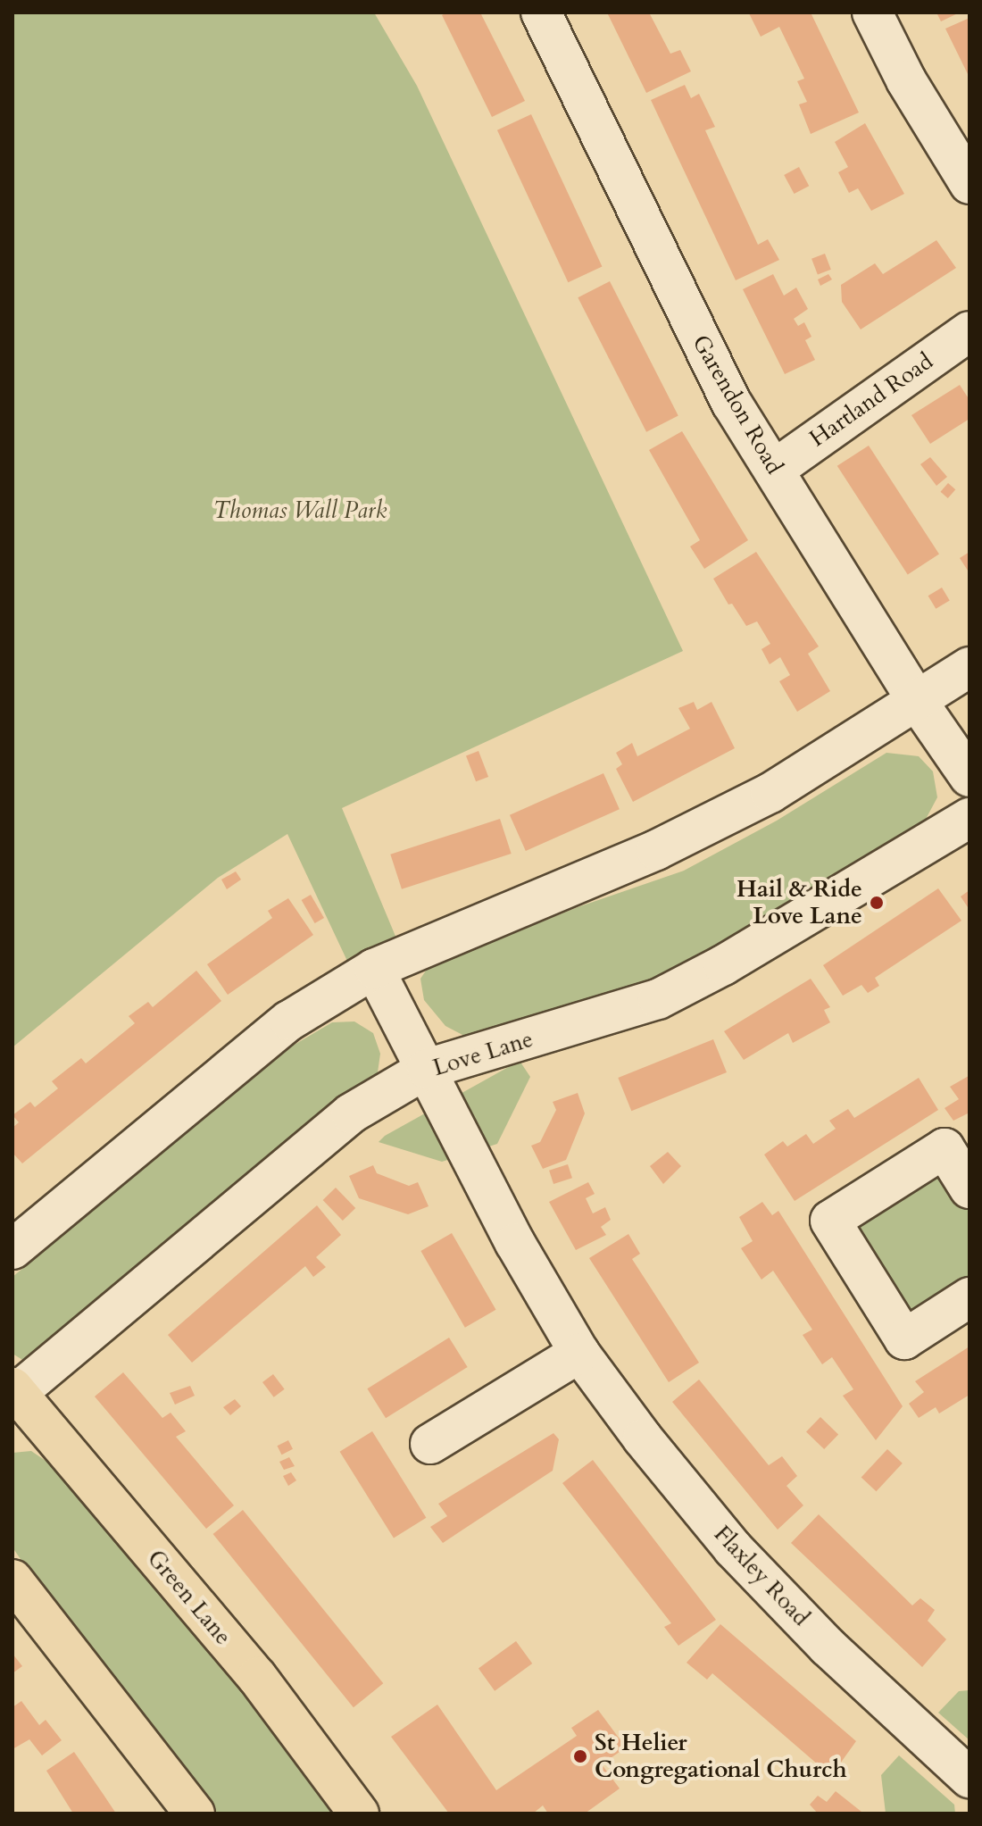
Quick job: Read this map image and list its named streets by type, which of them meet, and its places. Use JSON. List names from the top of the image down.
{
  "streets": {
    "main road": ["Green Lane"],
    "street": [
      "Hartland Road",
      "Garendon Road",
      "Love Lane",
      "Flaxley Road"
    ]
  },
  "crossings": [
    ["Hartland Road", "Garendon Road"],
    ["Love Lane", "Flaxley Road"],
    ["Love Lane", "Green Lane"]
  ],
  "parks": ["Thomas Wall Park"],
  "places": ["Hail & Ride Love Lane", "St Helier Congregational Church"]
}
